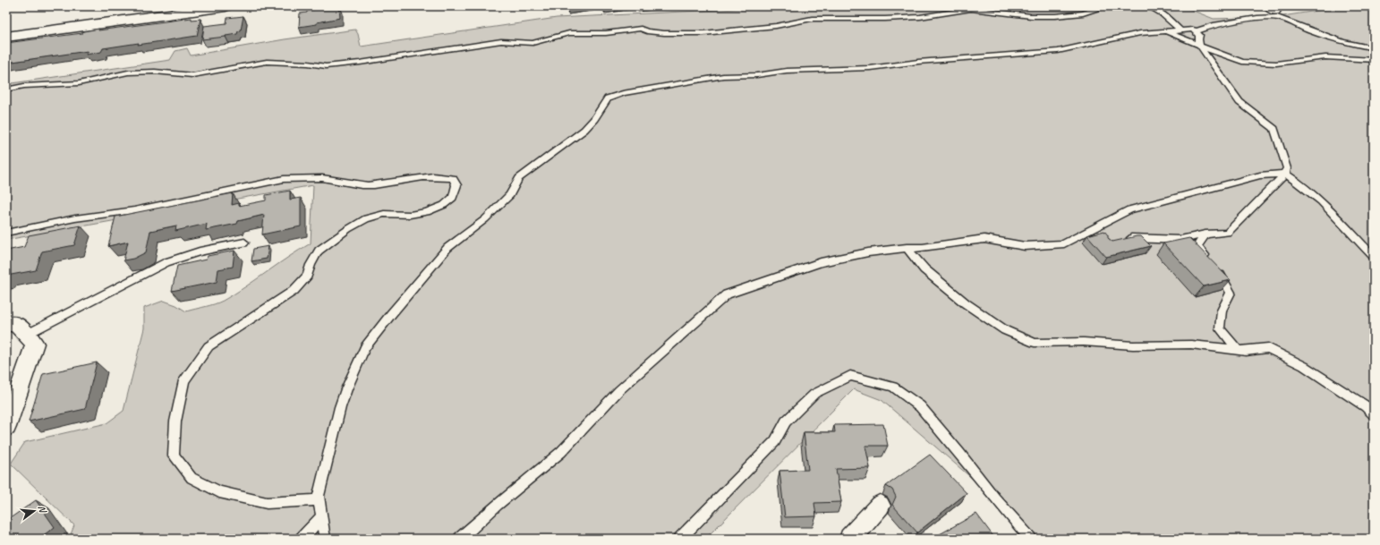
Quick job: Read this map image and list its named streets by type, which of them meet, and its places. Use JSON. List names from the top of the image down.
{
  "north": "right"
}
